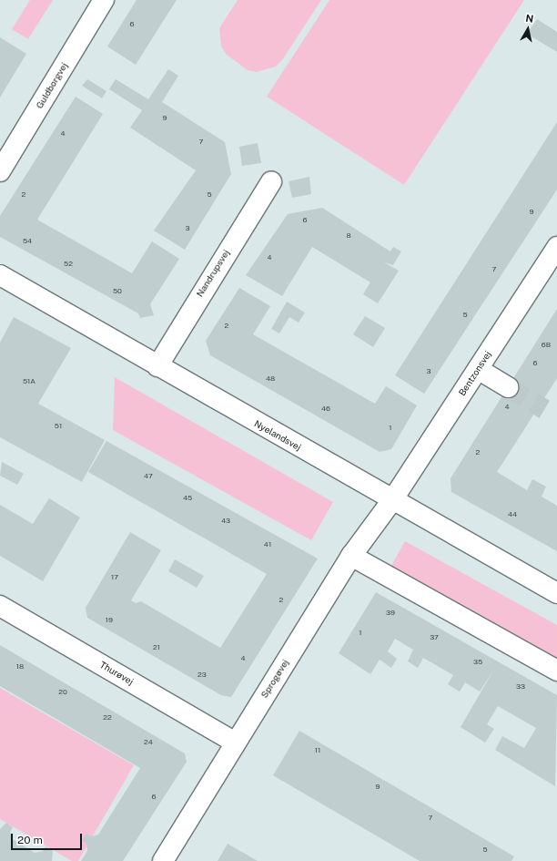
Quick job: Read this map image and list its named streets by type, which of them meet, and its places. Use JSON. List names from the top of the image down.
{
  "streets": {
    "street": [
      "Guldborgvej",
      "Nandrupsvej",
      "Bentzonsvej",
      "Nyelandsvej",
      "Thurøvej",
      "Sprogøvej"
    ]
  },
  "crossings": [
    ["Nandrupsvej", "Nyelandsvej"],
    ["Bentzonsvej", "Nyelandsvej"],
    ["Bentzonsvej", "Sprogøvej"],
    ["Nyelandsvej", "Sprogøvej"],
    ["Thurøvej", "Sprogøvej"]
  ],
  "house_numbers": [
    "6",
    "9",
    "4",
    "7",
    "2",
    "5",
    "9",
    "6",
    "3",
    "8",
    "54",
    "4",
    "52",
    "7",
    "50",
    "5",
    "2",
    "6B",
    "6",
    "3",
    "48",
    "51A",
    "4",
    "46",
    "51",
    "1",
    "2",
    "47",
    "45",
    "44",
    "43",
    "41",
    "17",
    "2",
    "39",
    "19",
    "1",
    "37",
    "21",
    "4",
    "35",
    "18",
    "23",
    "33",
    "20",
    "22",
    "24",
    "11",
    "9",
    "6",
    "7",
    "5"
  ],
  "scale_bar": "20 m",
  "north": "top"
}
